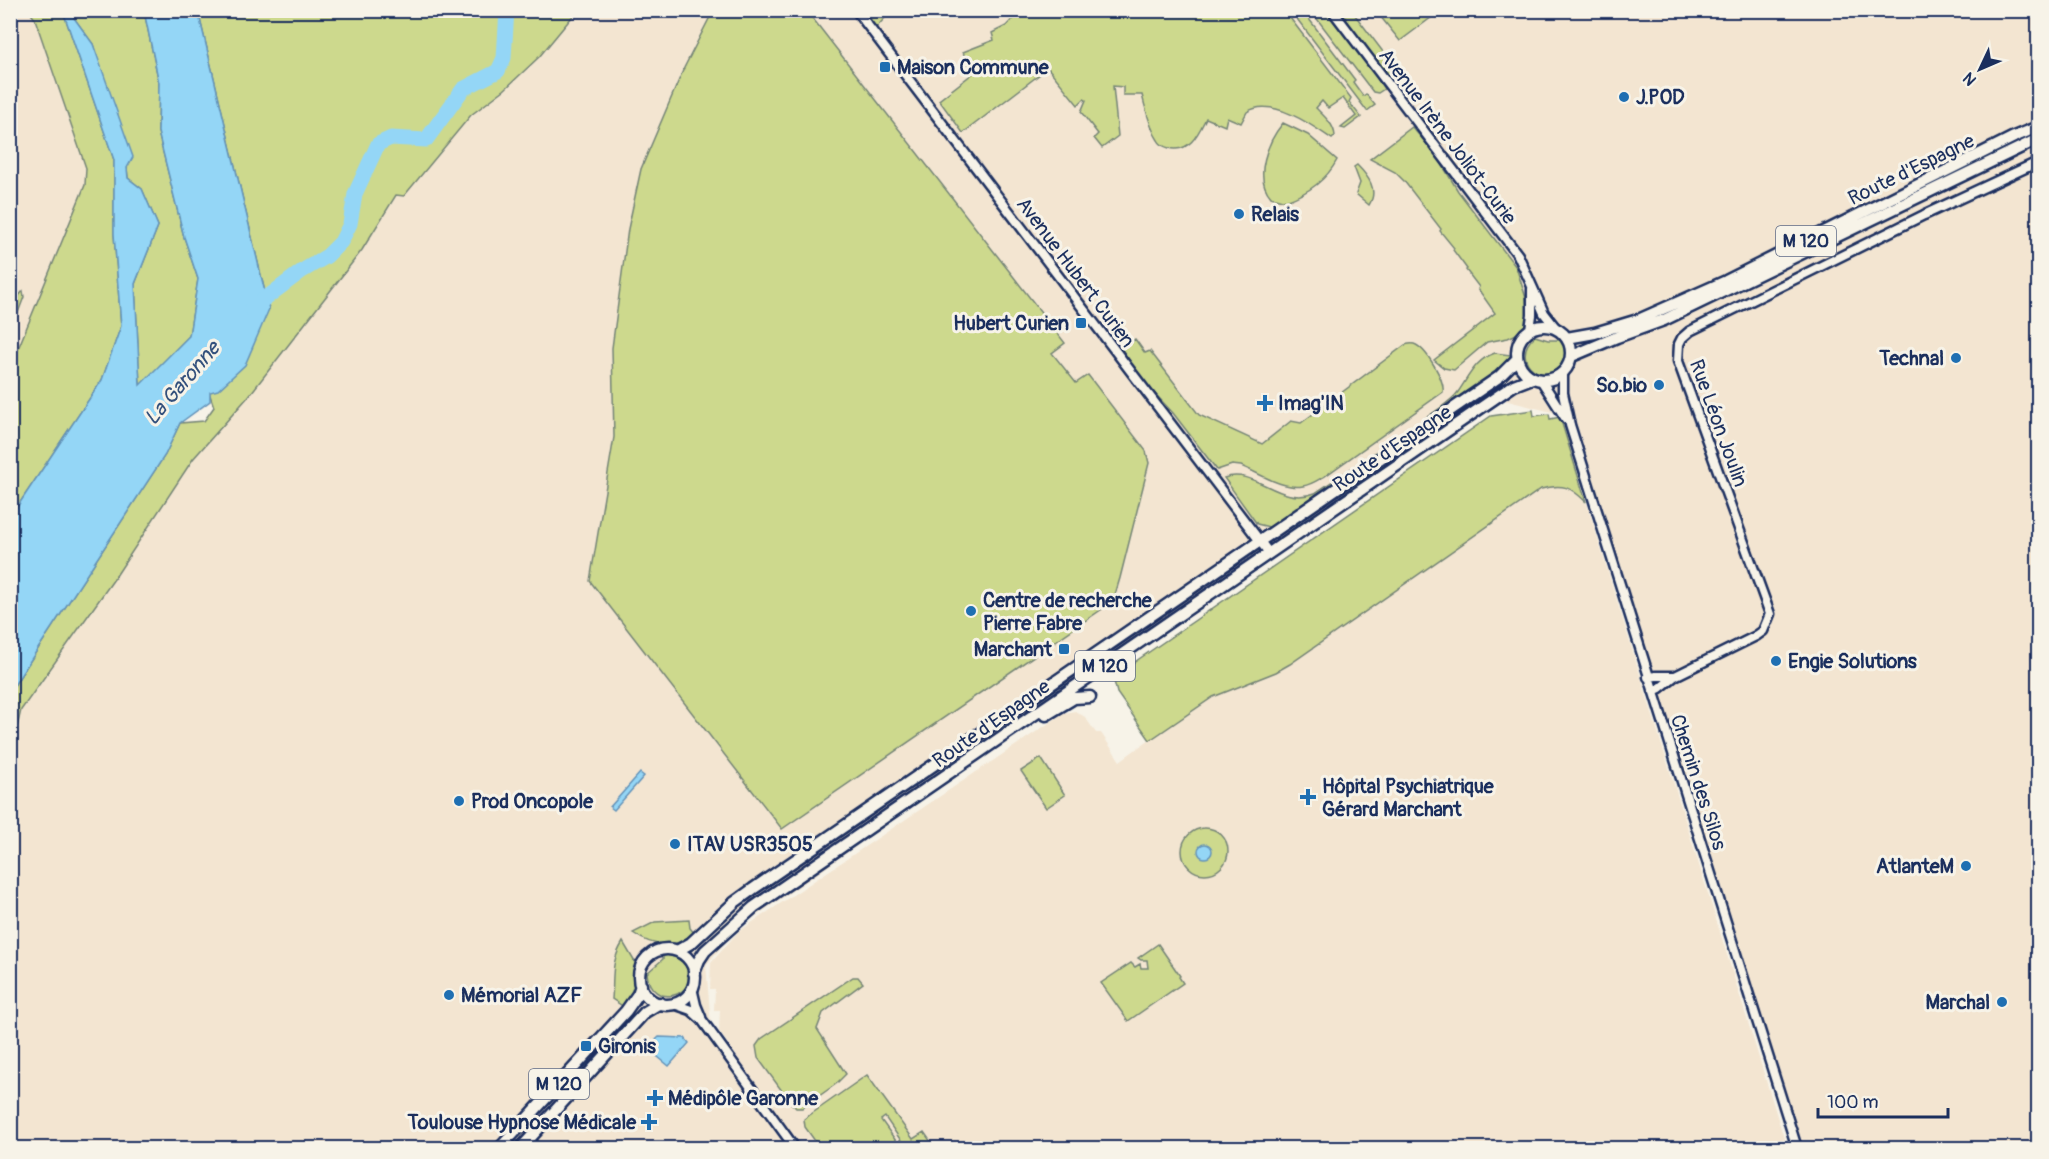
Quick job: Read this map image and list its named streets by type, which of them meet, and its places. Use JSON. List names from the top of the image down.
{
  "streets": {
    "main road": ["Route d'Espagne", "M 120"],
    "street": [
      "Avenue Irène Joliot-Curie",
      "Avenue Hubert Curien",
      "Rue Léon Joulin",
      "Chemin des Silos"
    ]
  },
  "crossings": [
    ["Avenue Irène Joliot-Curie", "Route d'Espagne"],
    ["Avenue Irène Joliot-Curie", "Chemin des Silos"],
    ["Route d'Espagne", "M 120"],
    ["Route d'Espagne", "Avenue Hubert Curien"],
    ["Route d'Espagne", "Chemin des Silos"],
    ["Rue Léon Joulin", "Chemin des Silos"]
  ],
  "water": ["La Garonne"],
  "places": {
    "transit": [
      "Maison Commune",
      "Hubert Curien",
      "Marchant",
      "Gironis"
    ],
    "other": [
      "J.POD",
      "Relais",
      "Technal",
      "So.bio",
      "Centre de recherche Pierre Fabre",
      "Engie Solutions",
      "Prod Oncopole",
      "ITAV USR3505",
      "AtlanteM",
      "Mémorial AZF",
      "Marchal"
    ],
    "health": [
      "Imag'IN",
      "Hôpital Psychiatrique Gérard Marchant",
      "Médipôle Garonne",
      "Toulouse Hypnose Médicale"
    ]
  },
  "scale_bar": "100 m",
  "north": "bottom left"
}
